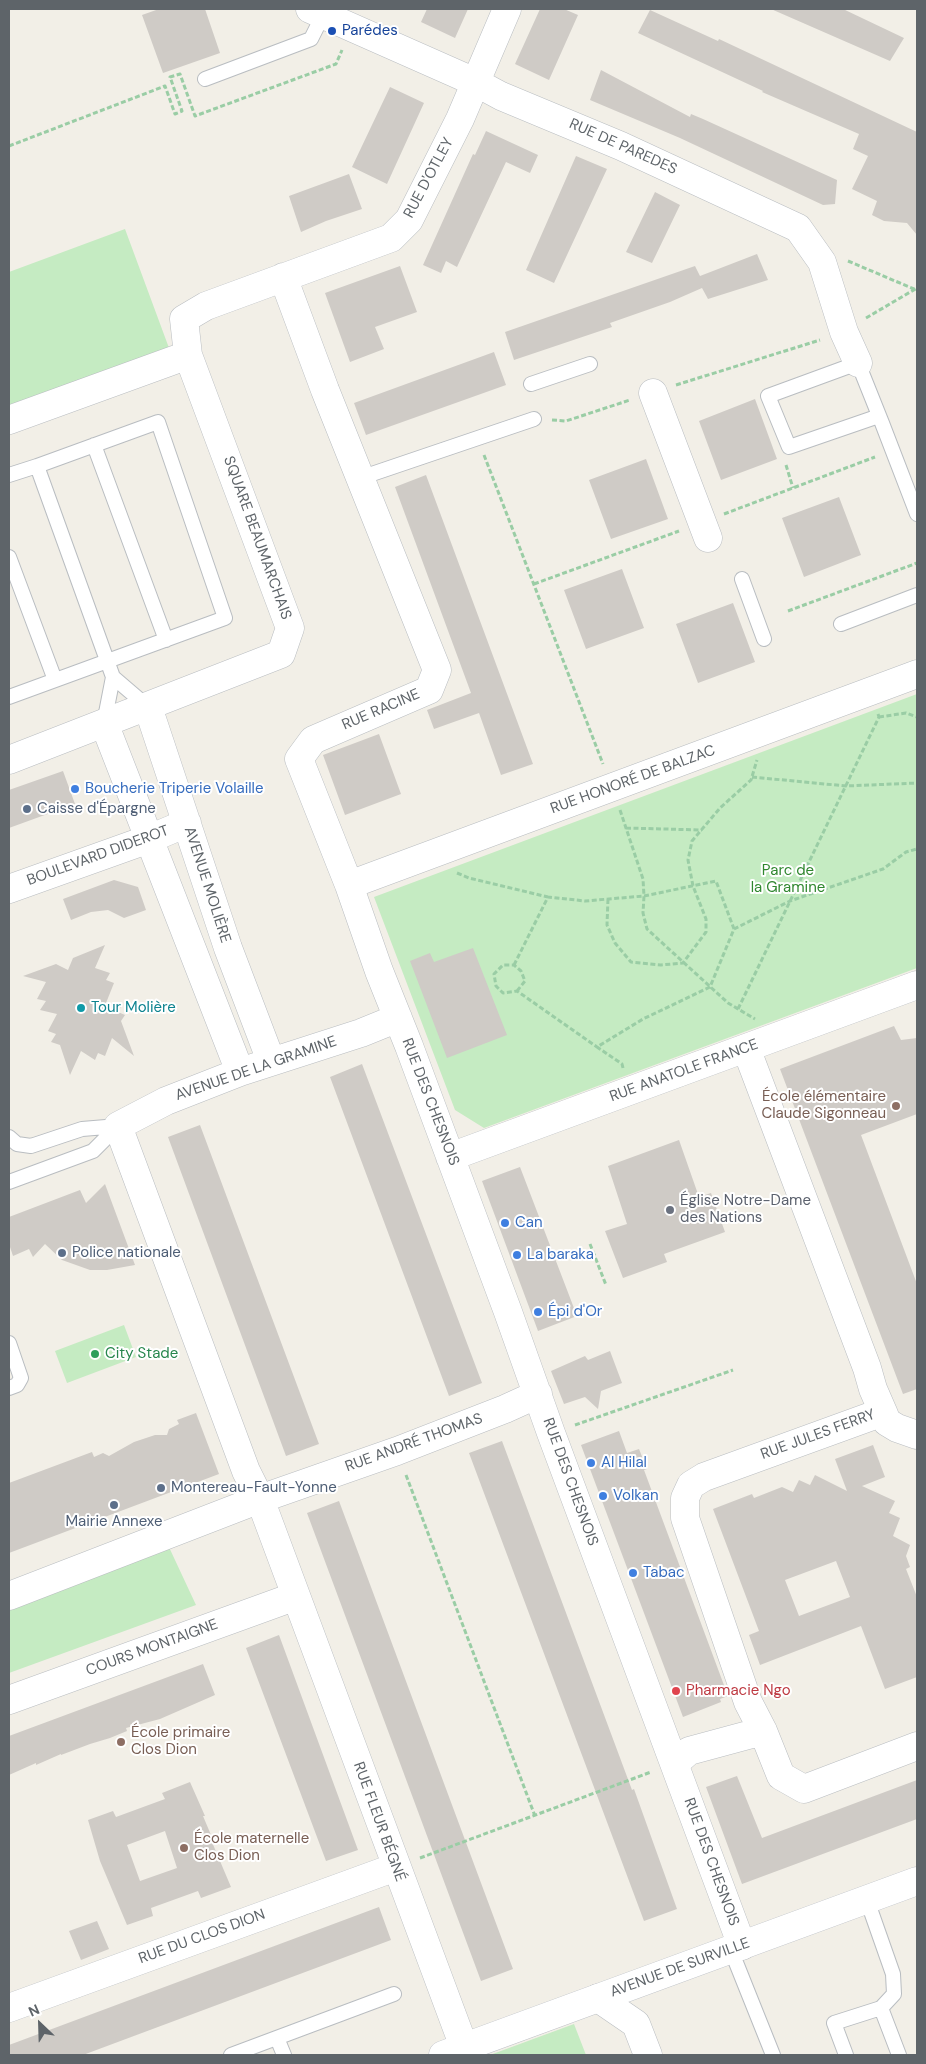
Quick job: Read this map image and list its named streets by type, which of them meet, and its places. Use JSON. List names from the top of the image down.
{
  "streets": {
    "street": [
      "RUE DE PAREDES",
      "RUE D'OTLEY",
      "SQUARE BEAUMARCHAIS",
      "RUE RACINE",
      "RUE HONORÉ DE BALZAC",
      "BOULEVARD DIDEROT",
      "AVENUE MOLIÈRE",
      "AVENUE DE LA GRAMINE",
      "RUE ANATOLE FRANCE",
      "RUE DES CHESNOIS",
      "RUE JULES FERRY",
      "RUE ANDRÉ THOMAS",
      "COURS MONTAIGNE",
      "RUE FLEUR BÉGNÉ",
      "RUE DU CLOS DION",
      "AVENUE DE SURVILLE"
    ]
  },
  "crossings": [
    ["RUE DE PAREDES", "RUE D'OTLEY"],
    ["RUE D'OTLEY", "SQUARE BEAUMARCHAIS"],
    ["RUE D'OTLEY", "RUE RACINE"],
    ["SQUARE BEAUMARCHAIS", "AVENUE MOLIÈRE"],
    ["RUE RACINE", "RUE HONORÉ DE BALZAC"],
    ["RUE RACINE", "AVENUE DE LA GRAMINE"],
    ["RUE RACINE", "RUE DES CHESNOIS"],
    ["BOULEVARD DIDEROT", "AVENUE MOLIÈRE"],
    ["AVENUE MOLIÈRE", "AVENUE DE LA GRAMINE"],
    ["AVENUE DE LA GRAMINE", "RUE DES CHESNOIS"],
    ["AVENUE DE LA GRAMINE", "RUE FLEUR BÉGNÉ"],
    ["RUE ANATOLE FRANCE", "RUE DES CHESNOIS"],
    ["RUE ANATOLE FRANCE", "RUE JULES FERRY"],
    ["RUE DES CHESNOIS", "RUE ANDRÉ THOMAS"],
    ["RUE DES CHESNOIS", "AVENUE DE SURVILLE"],
    ["RUE ANDRÉ THOMAS", "RUE FLEUR BÉGNÉ"],
    ["COURS MONTAIGNE", "RUE FLEUR BÉGNÉ"],
    ["RUE FLEUR BÉGNÉ", "RUE DU CLOS DION"],
    ["RUE FLEUR BÉGNÉ", "AVENUE DE SURVILLE"]
  ],
  "parks": ["Parc de la Gramine"],
  "places": [
    "Parédes",
    "Boucherie Triperie Volaille",
    "Caisse d'Épargne",
    "Tour Molière",
    "École élémentaire Claude Sigonneau",
    "Église Notre-Dame des Nations",
    "Can",
    "Police nationale",
    "La baraka",
    "Épi d'Or",
    "City Stade",
    "Al Hilal",
    "Montereau-Fault-Yonne",
    "Volkan",
    "Mairie Annexe",
    "Tabac",
    "Pharmacie Ngo",
    "École primaire Clos Dion",
    "École maternelle Clos Dion"
  ],
  "north": "top left"
}
